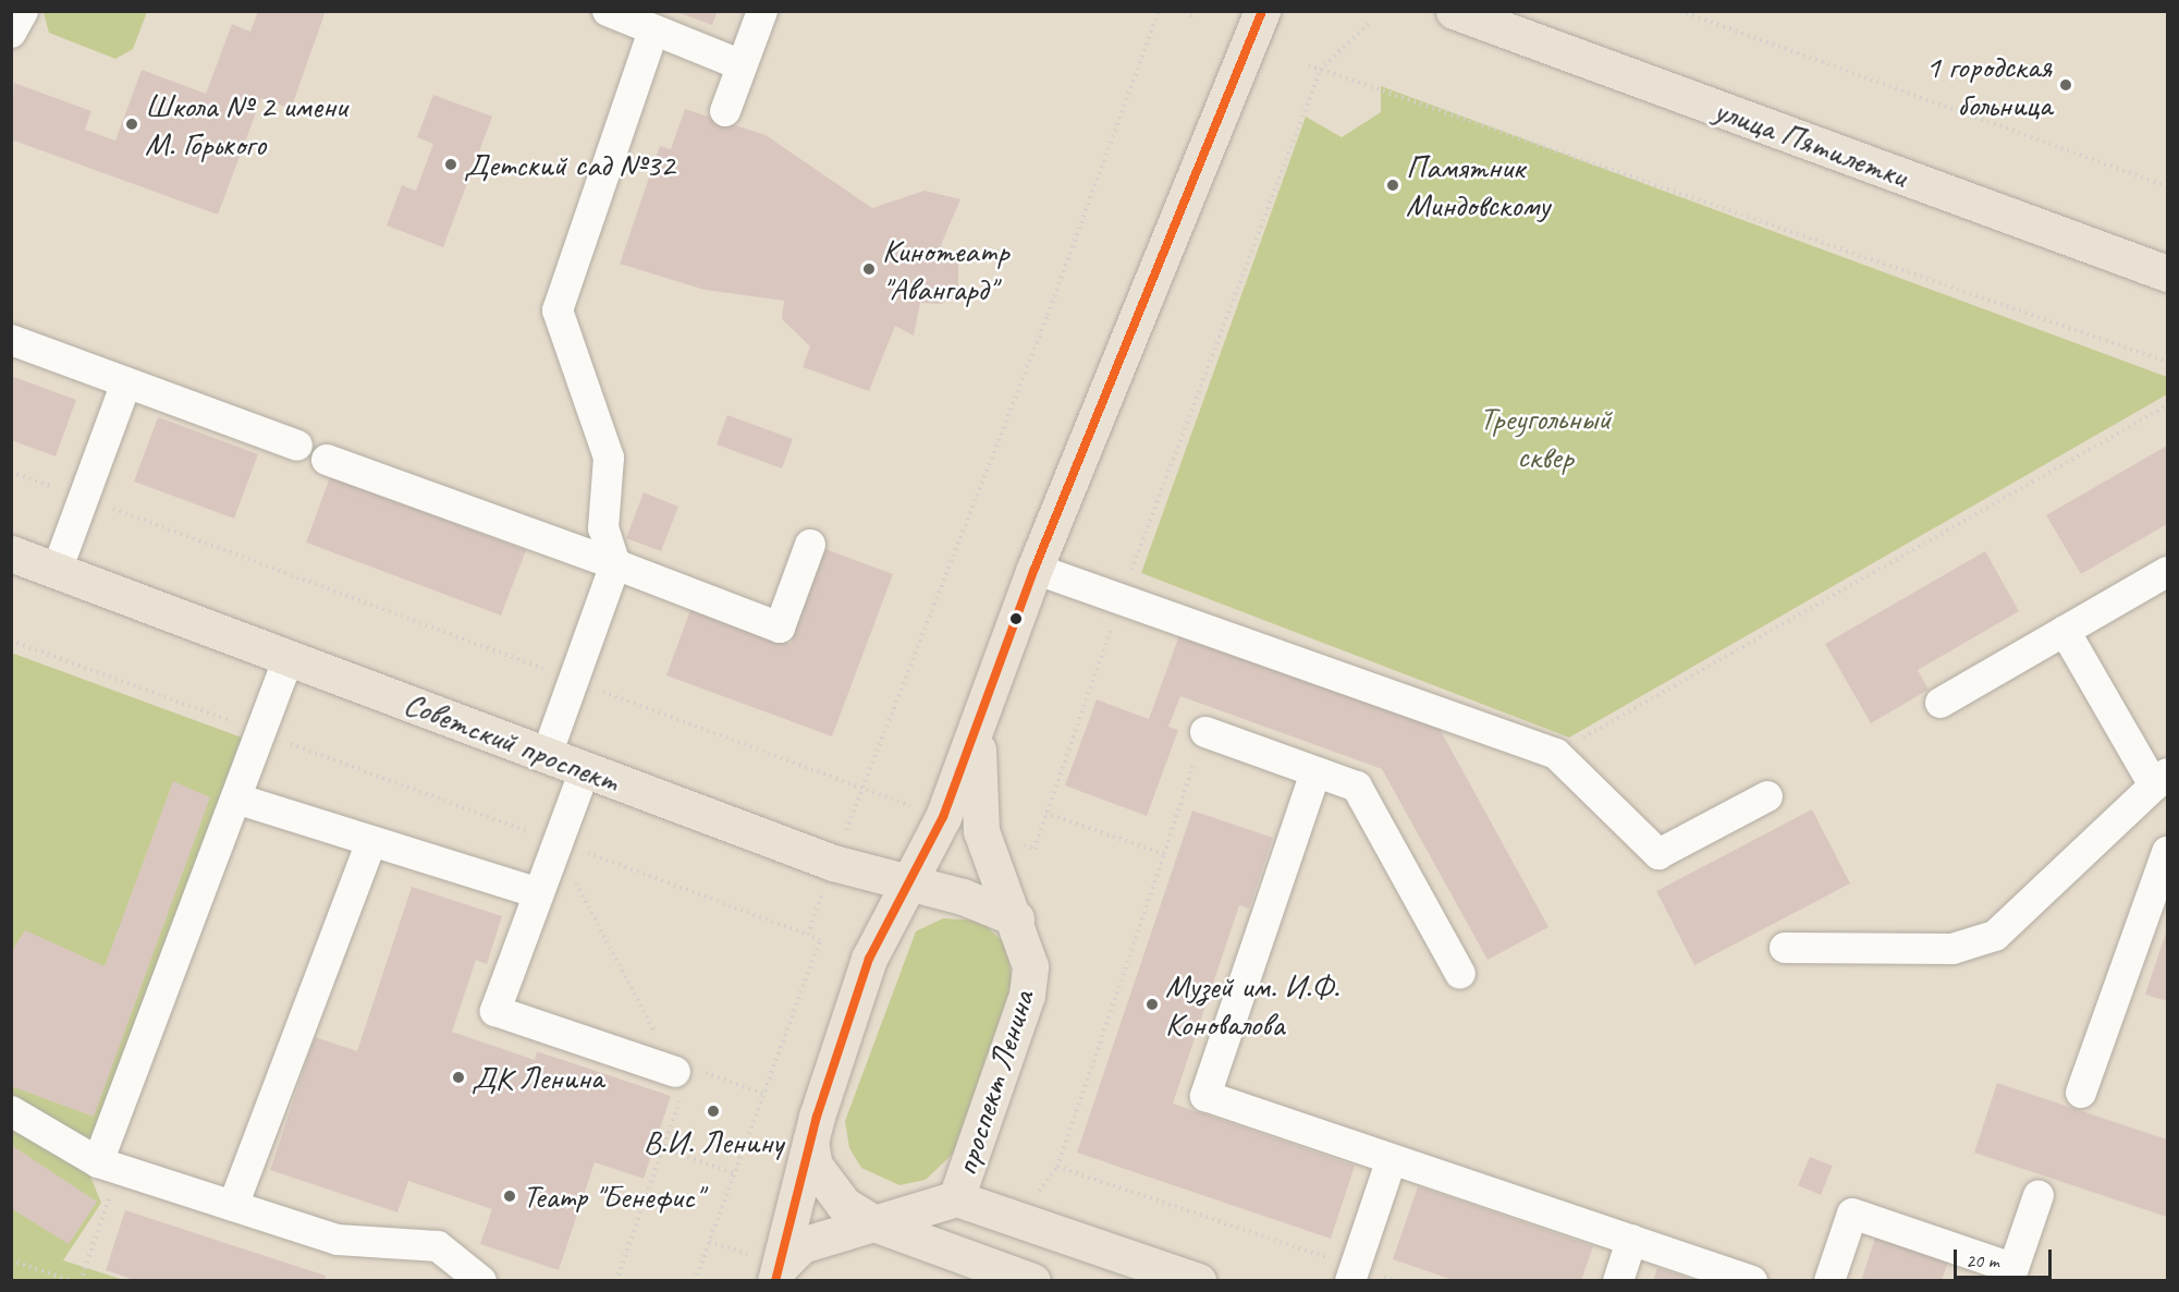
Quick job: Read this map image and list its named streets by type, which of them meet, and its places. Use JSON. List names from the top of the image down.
{
  "streets": {
    "main road": ["улица Пятилетки", "Советский проспект", "проспект Ленина"]
  },
  "crossings": [
    ["Советский проспект", "проспект Ленина"]
  ],
  "parks": ["Треугольный сквер"],
  "places": [
    "1 городская больница",
    "Школа № 2 имени М. Горького",
    "Детский сад №32",
    "Памятник Миндовскому",
    "Кинотеатр \"Авангард\"",
    "Музей им. И.Ф. Коновалова",
    "ДК Ленина",
    "В.И. Ленину",
    "Театр \"Бенефис\""
  ],
  "scale_bar": "20 m"
}
